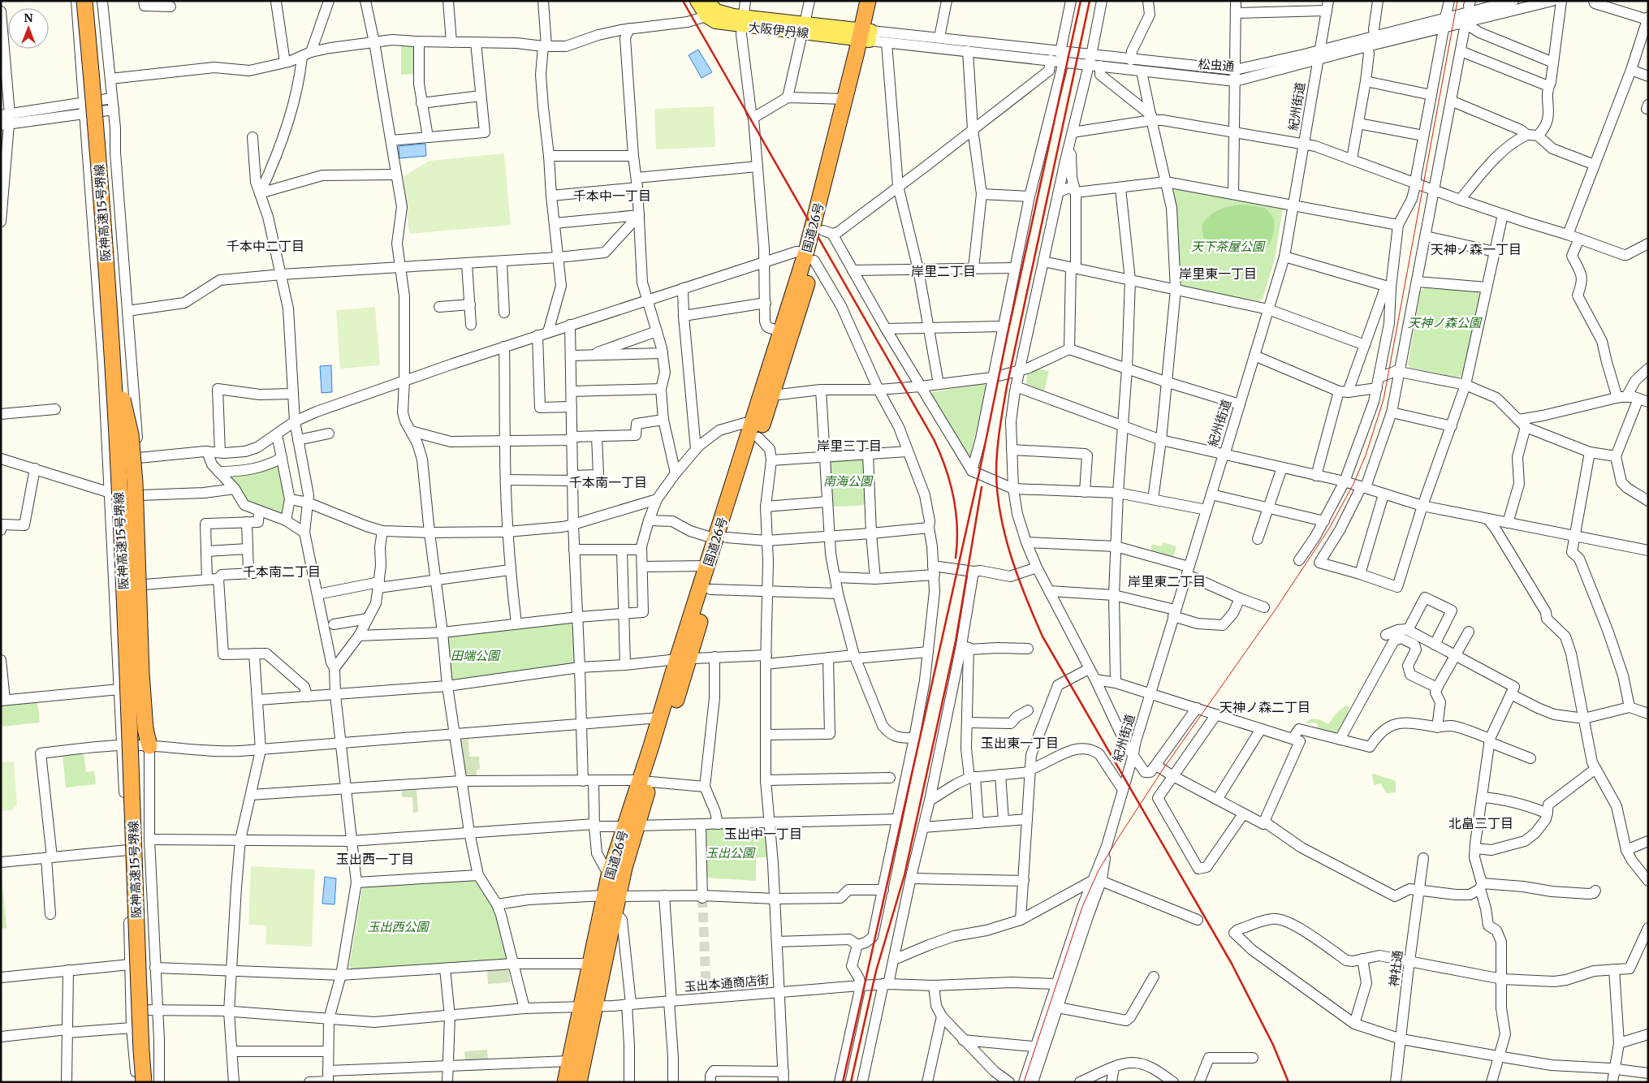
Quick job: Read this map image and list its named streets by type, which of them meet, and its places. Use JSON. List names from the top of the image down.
{
  "streets": {
    "highway": ["阪神高速15号堺線", "国道26号"],
    "main road": ["大阪伊丹線"],
    "street": [
      "松虫通",
      "紀州街道",
      "神社通",
      "玉出本通商店街"
    ]
  },
  "crossings": [
    ["大阪伊丹線", "松虫通"],
    ["大阪伊丹線", "国道26号"],
    ["松虫通", "紀州街道"],
    ["松虫通", "国道26号"],
    ["紀州街道", "玉出本通商店街"],
    ["国道26号", "玉出本通商店街"]
  ],
  "districts": [
    "千本中一丁目",
    "千本中二丁目",
    "天神ノ森一丁目",
    "岸里二丁目",
    "岸里東一丁目",
    "岸里三丁目",
    "千本南一丁目",
    "千本南二丁目",
    "岸里東二丁目",
    "天神ノ森二丁目",
    "玉出東一丁目",
    "北畠三丁目",
    "玉出中一丁目",
    "玉出西一丁目"
  ],
  "parks": [
    "天下茶屋公園",
    "天神ノ森公園",
    "南海公園",
    "田端公園",
    "玉出公園",
    "玉出西公園"
  ],
  "north": "top"
}
